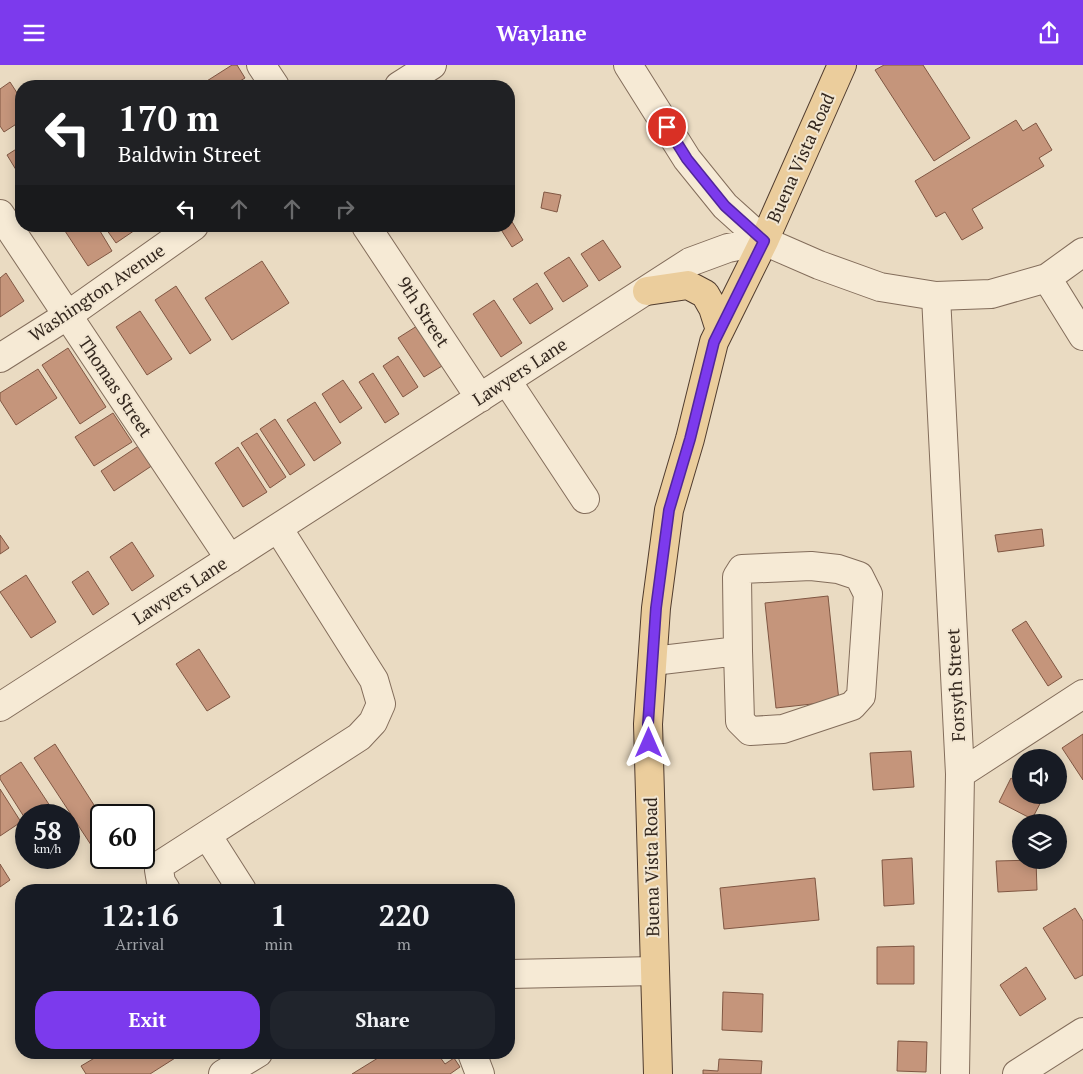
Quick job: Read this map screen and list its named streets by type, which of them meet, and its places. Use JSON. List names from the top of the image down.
{
  "streets": {
    "main road": ["Buena Vista Road"],
    "street": [
      "Washington Avenue",
      "9th Street",
      "Lawyers Lane",
      "Thomas Street",
      "Forsyth Street"
    ]
  },
  "crossings": [
    ["Buena Vista Road", "Lawyers Lane"],
    ["Washington Avenue", "Thomas Street"],
    ["9th Street", "Lawyers Lane"],
    ["Lawyers Lane", "Thomas Street"]
  ],
  "page": {
    "header": "Waylane",
    "turn": ["170 m", "Baldwin Street"],
    "speed": "58 km/h",
    "limit": "60",
    "eta": [
      "12:16",
      "Arrival",
      "1",
      "min",
      "220",
      "m"
    ],
    "buttons": ["Exit", "Share"]
  }
}
